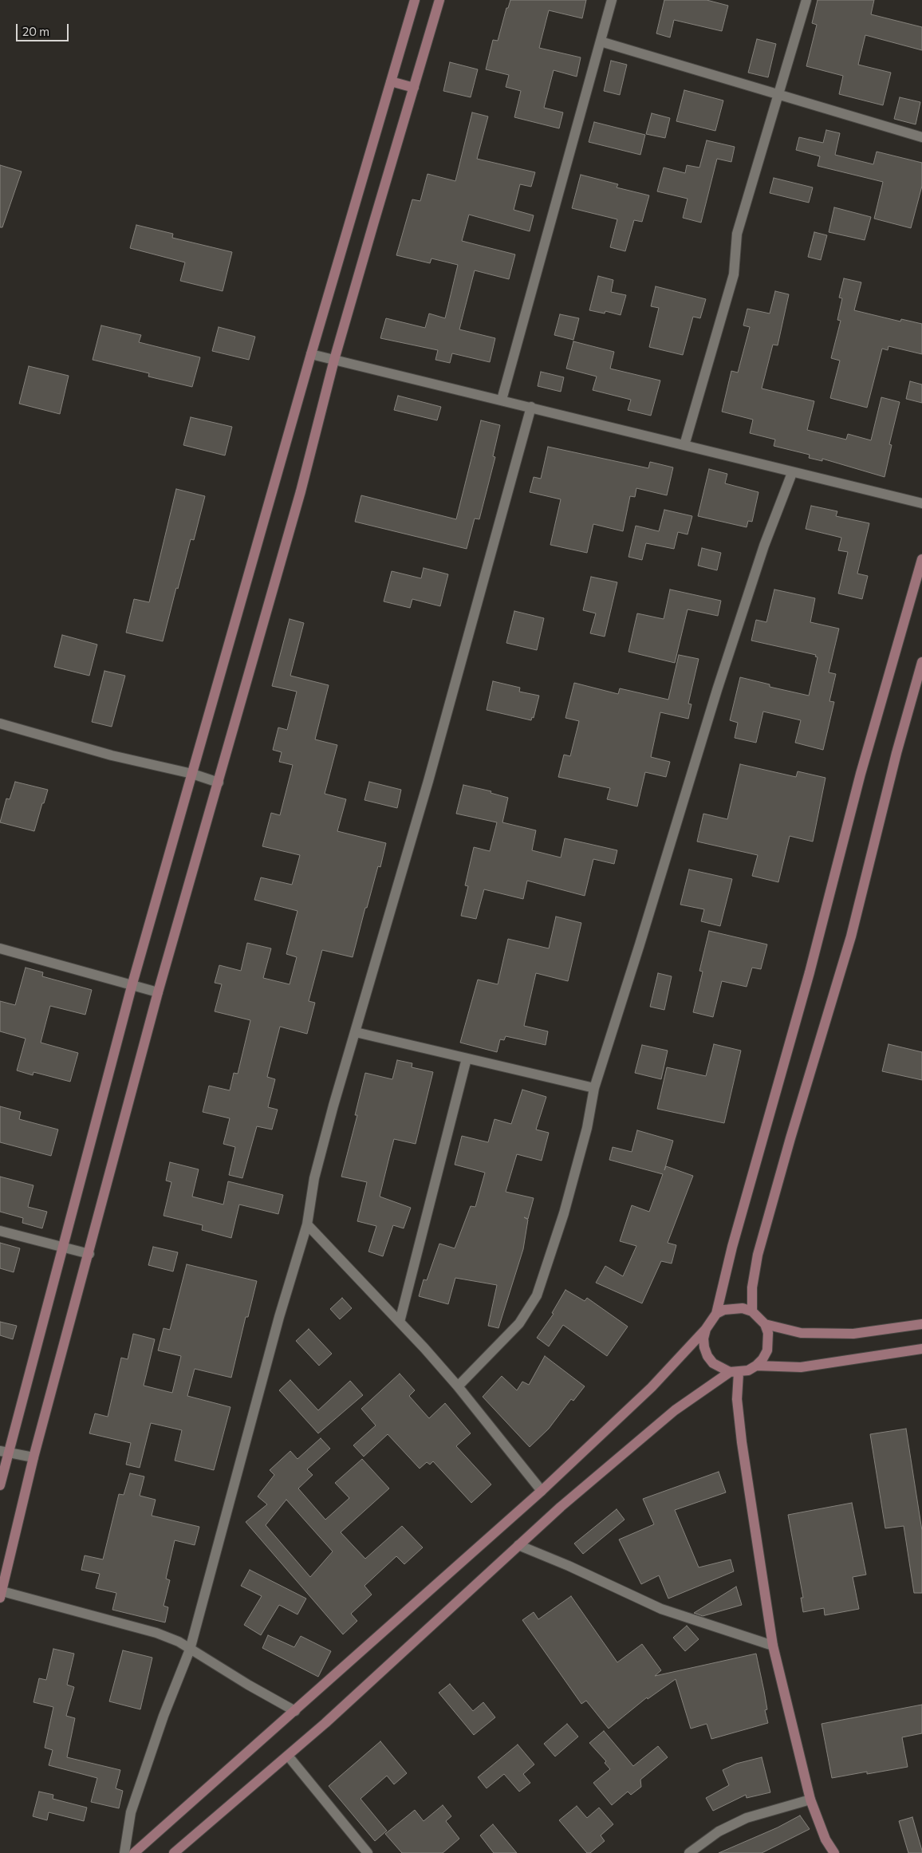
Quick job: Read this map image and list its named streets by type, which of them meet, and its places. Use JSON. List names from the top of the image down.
{
  "scale_bar": "20 m"
}
